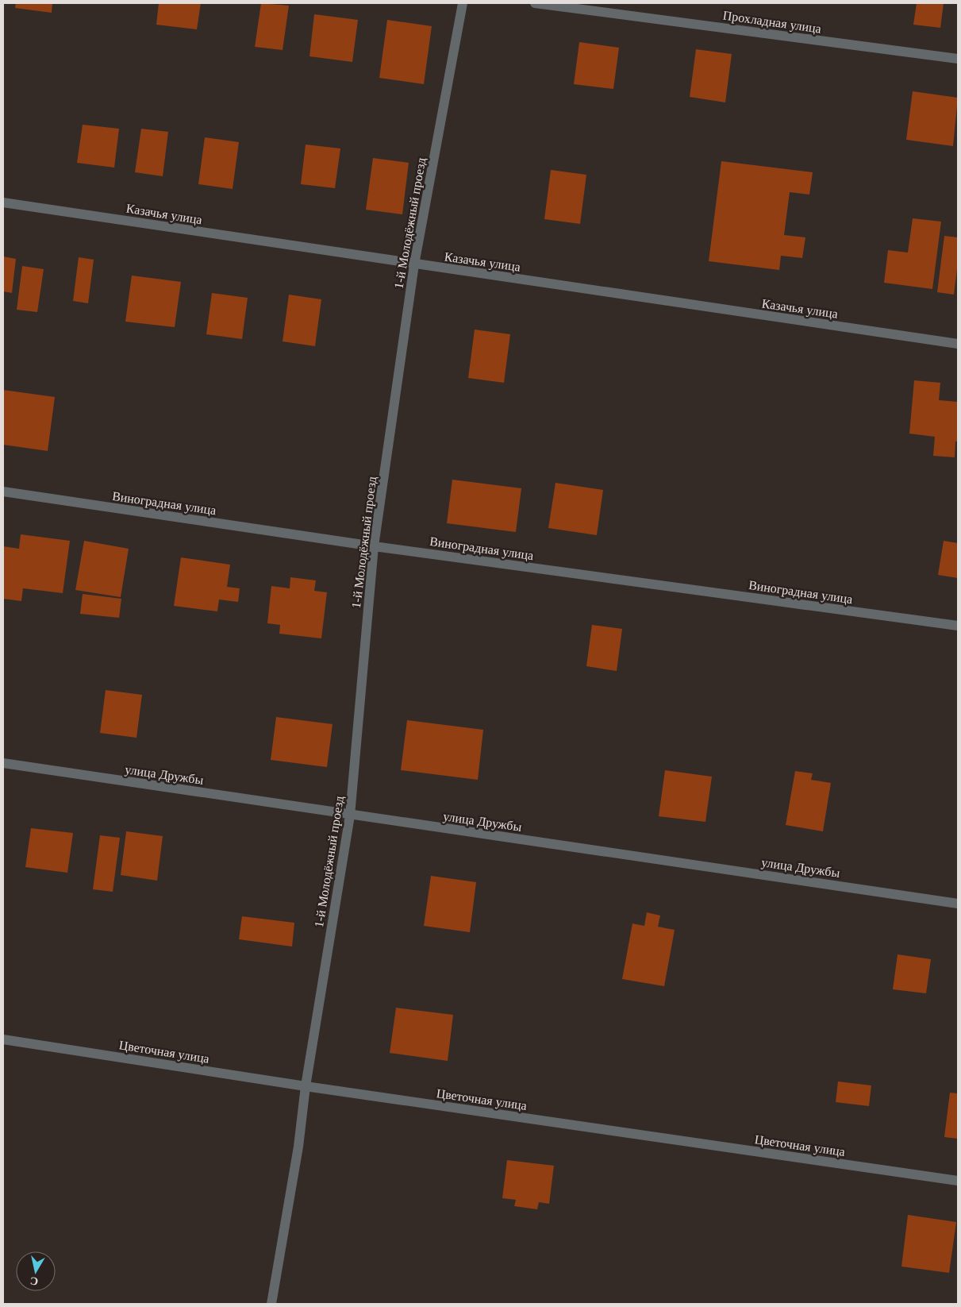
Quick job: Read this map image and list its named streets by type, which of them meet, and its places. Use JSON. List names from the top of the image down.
{
  "streets": {
    "street": [
      "Прохладная улица",
      "Казачья улица",
      "1-й Молодёжный проезд",
      "Виноградная улица",
      "улица Дружбы",
      "Цветочная улица"
    ]
  },
  "crossings": [
    ["Казачья улица", "1-й Молодёжный проезд"],
    ["1-й Молодёжный проезд", "Виноградная улица"],
    ["1-й Молодёжный проезд", "улица Дружбы"],
    ["1-й Молодёжный проезд", "Цветочная улица"]
  ],
  "north": "bottom"
}
